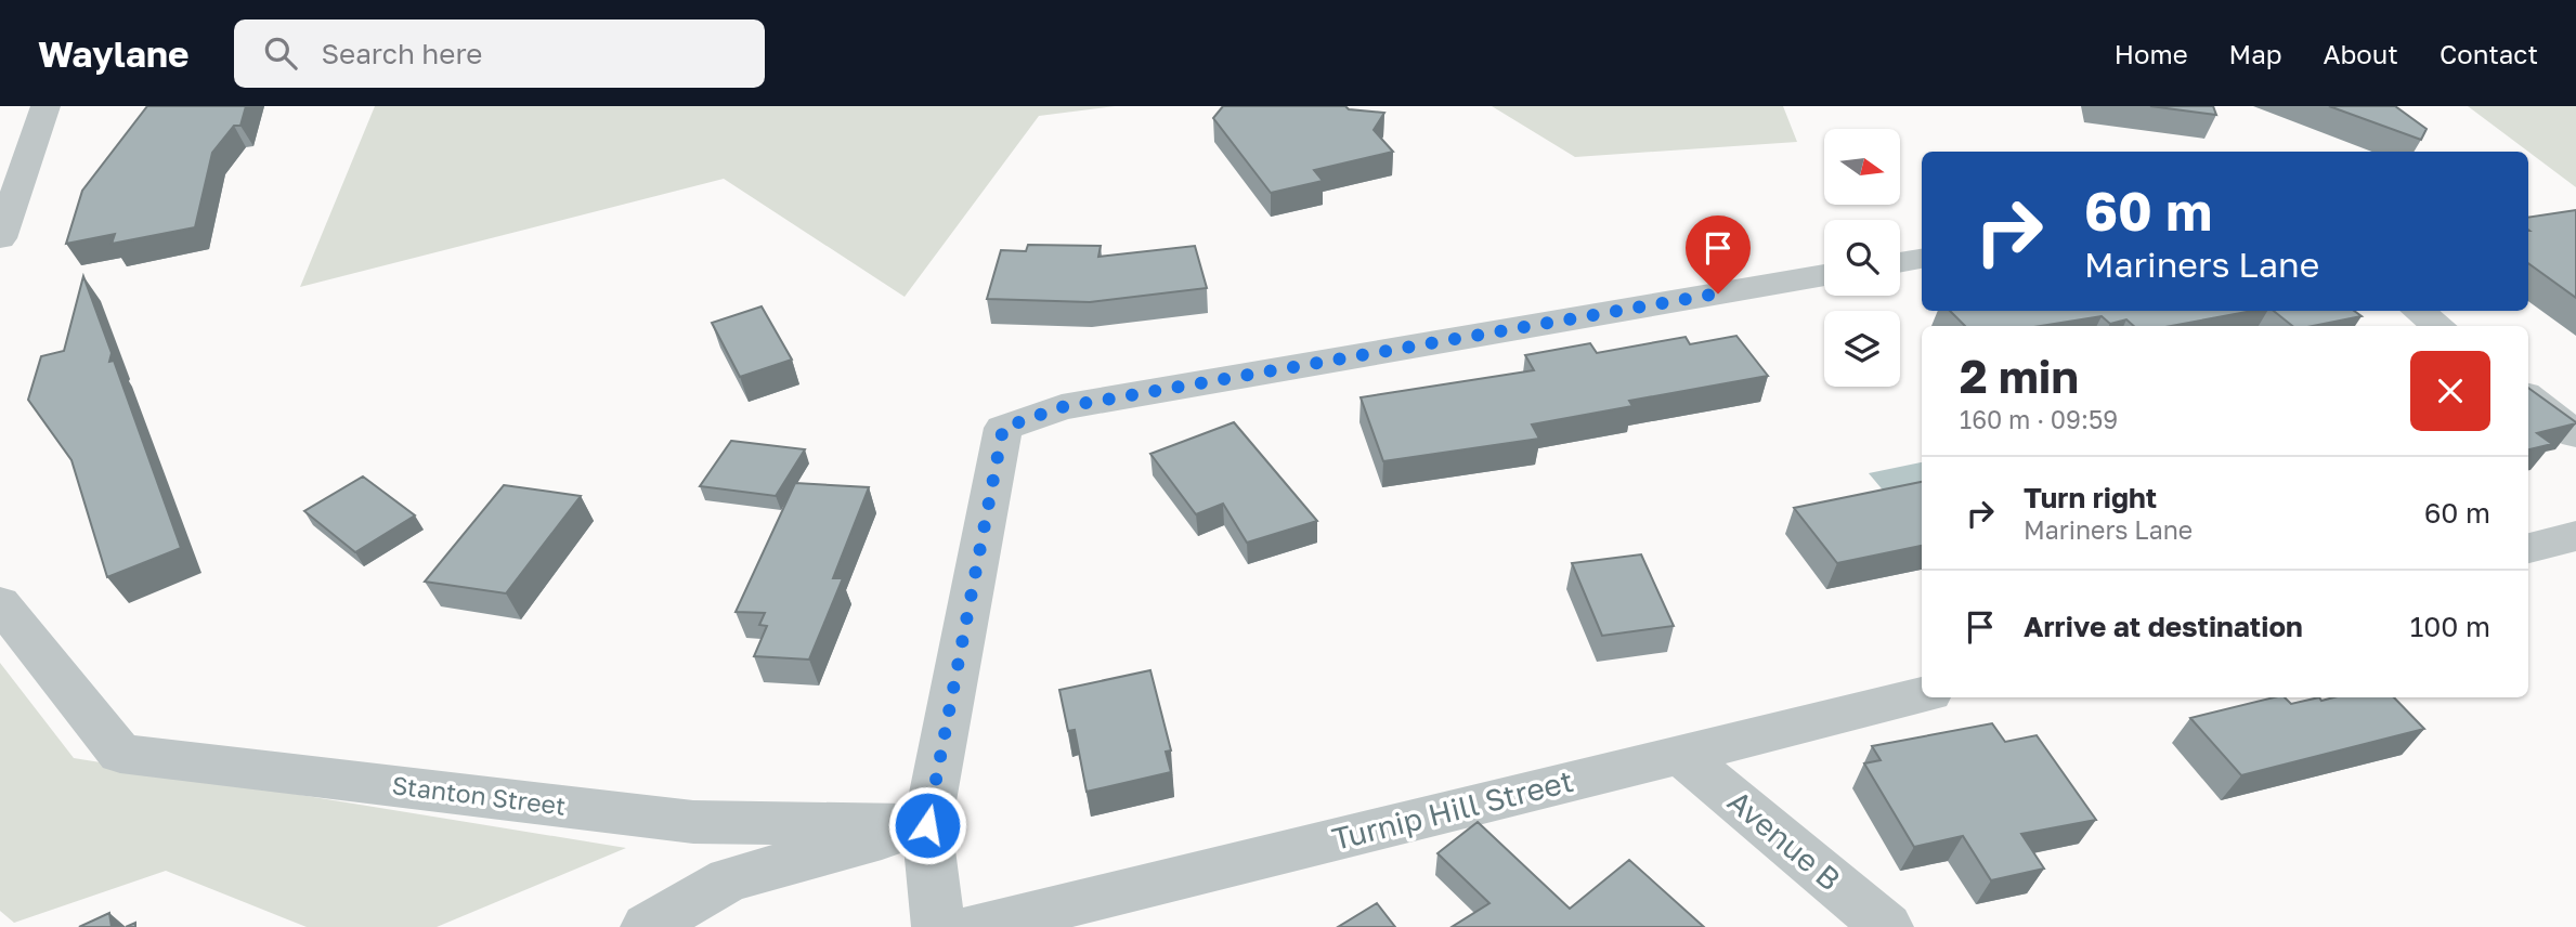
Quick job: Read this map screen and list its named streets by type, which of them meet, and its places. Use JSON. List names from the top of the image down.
{
  "streets": {
    "street": ["Stanton Street", "Turnip Hill Street", "Avenue B"]
  },
  "crossings": [
    ["Turnip Hill Street", "Avenue B"]
  ],
  "north": "right",
  "page": {
    "header": "Waylane",
    "search": "Search here",
    "nav": [
      "Home",
      "Map",
      "About",
      "Contact"
    ],
    "turn": ["60 m", "Mariners Lane"],
    "heading": ["2 min", "160 m · 09:59"],
    "list": [
      {
        "name": "Turn right",
        "note": "Mariners Lane",
        "value": "60 m"
      },
      {
        "name": "Arrive at destination",
        "value": "100 m"
      }
    ]
  }
}
